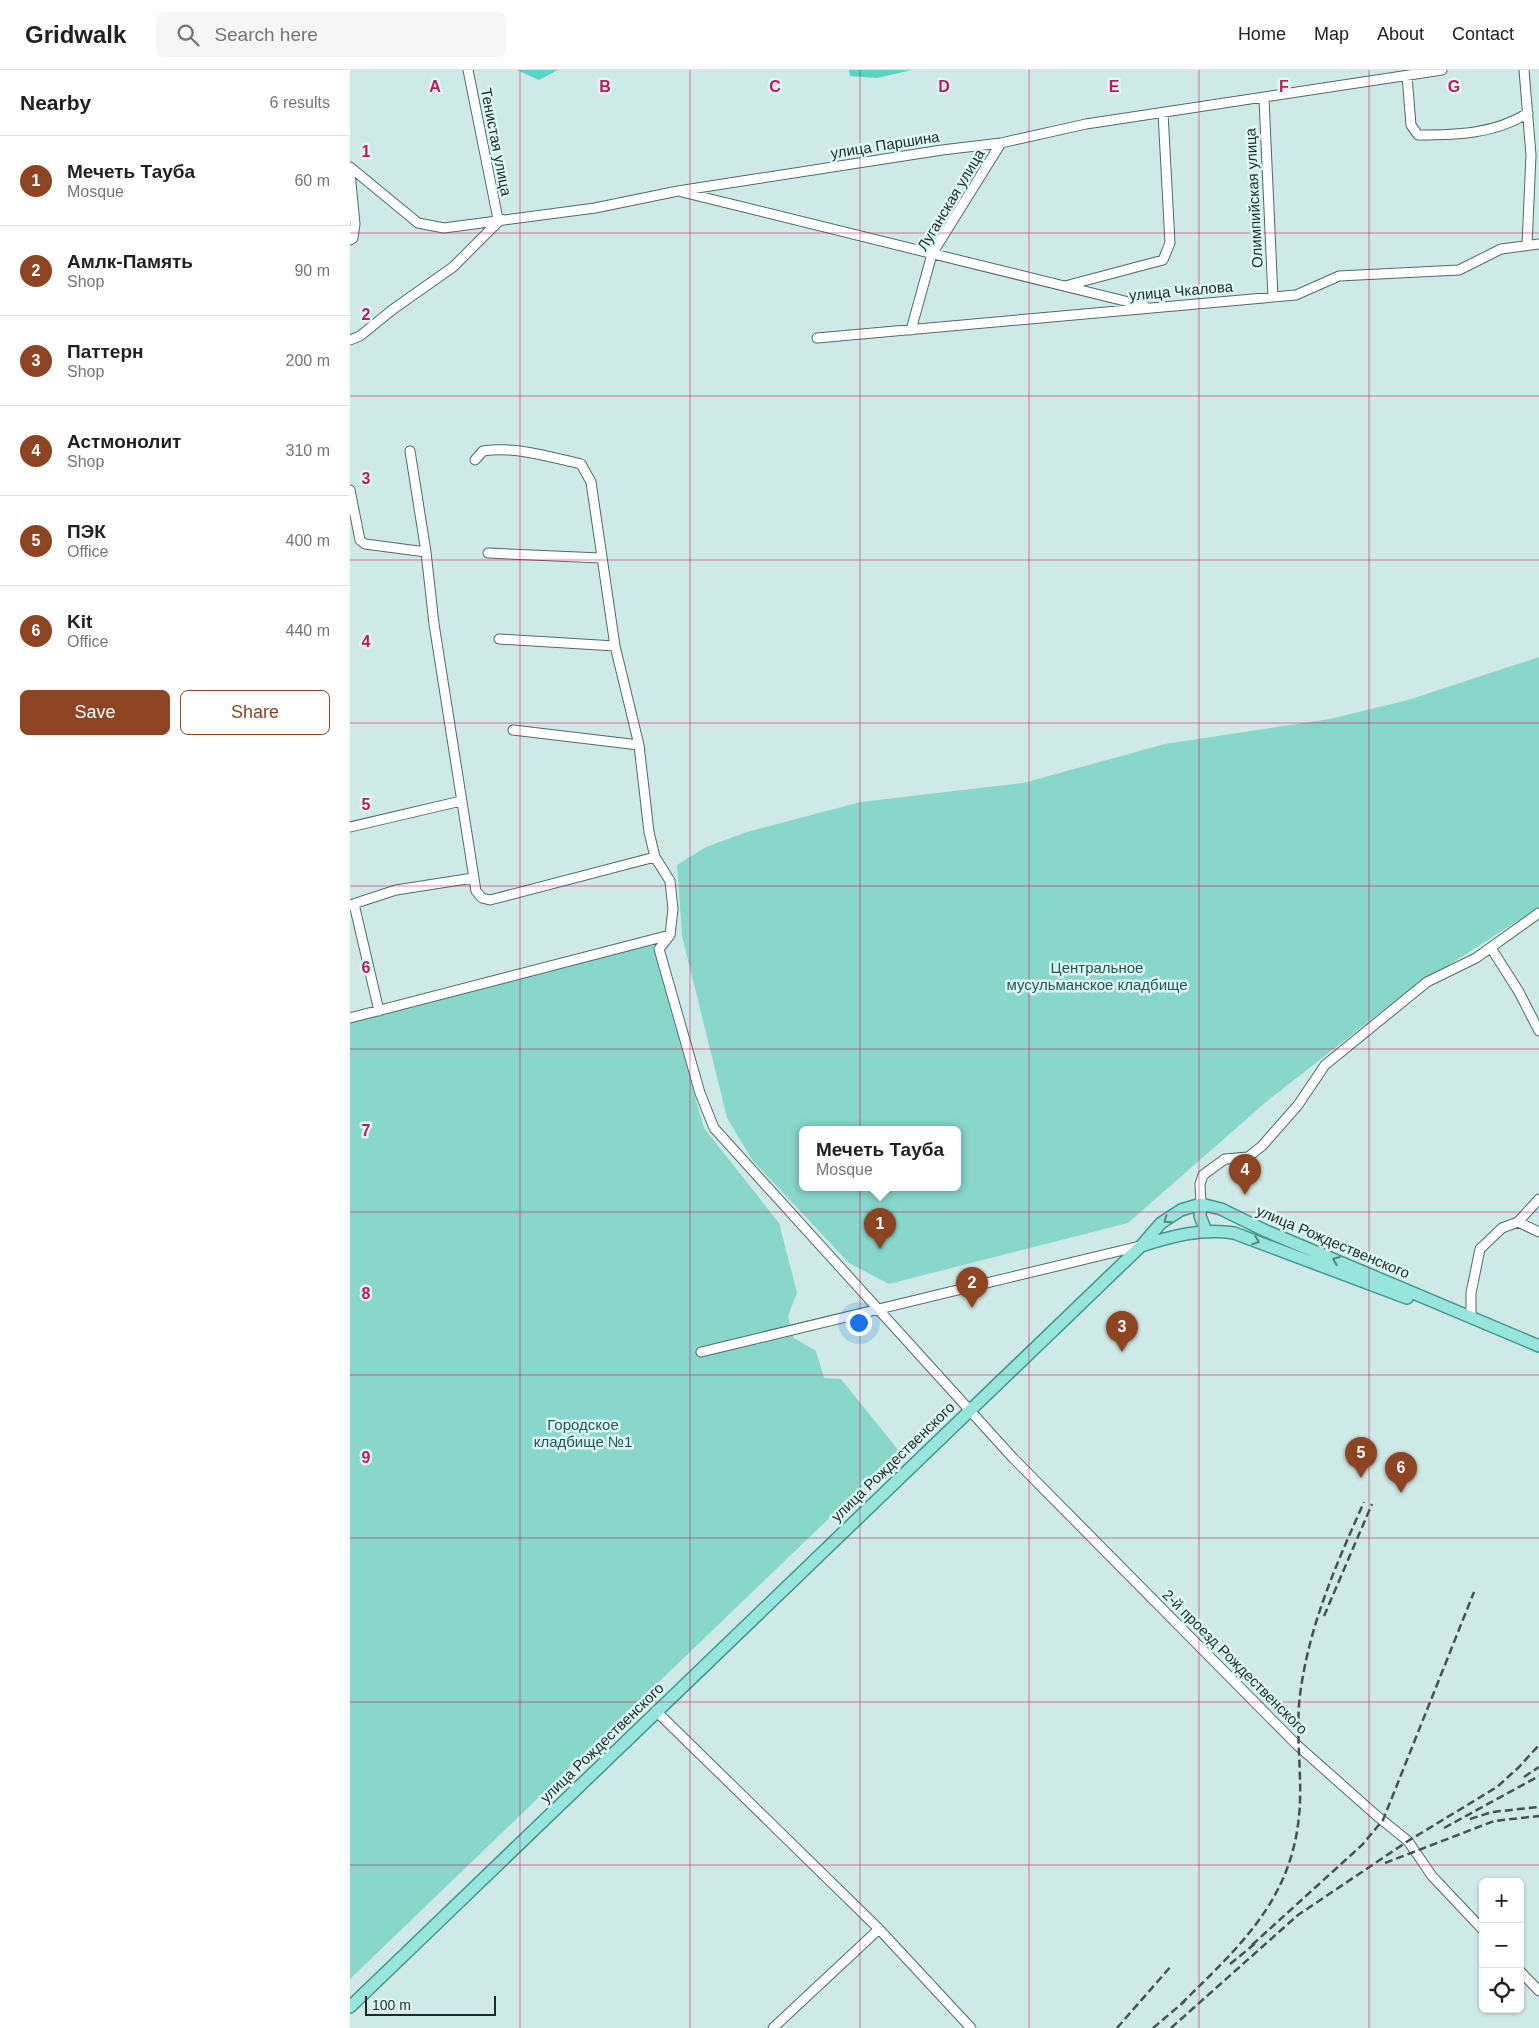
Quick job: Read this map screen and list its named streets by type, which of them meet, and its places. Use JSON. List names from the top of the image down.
{
  "streets": {
    "main road": ["улица Рождественского"],
    "street": [
      "Тенистая улица",
      "улица Паршина",
      "Олимпийская улица",
      "Луганская улица",
      "улица Чкалова",
      "2-й проезд Рождественского"
    ]
  },
  "crossings": [
    ["Тенистая улица", "улица Паршина"],
    ["улица Паршина", "Олимпийская улица"],
    ["улица Паршина", "Луганская улица"],
    ["Олимпийская улица", "улица Чкалова"],
    ["Луганская улица", "улица Чкалова"],
    ["улица Рождественского", "2-й проезд Рождественского"]
  ],
  "parks": ["Центральное мусульманское кладбище", "Городское кладбище №1"],
  "scale_bar": "100 m",
  "page": {
    "header": "Gridwalk",
    "search": "Search here",
    "nav": [
      "Home",
      "Map",
      "About",
      "Contact"
    ],
    "heading": ["Nearby", "6 results"],
    "list": [
      {
        "mark": "1",
        "name": "Мечеть Тауба",
        "note": "Mosque",
        "value": "60 m"
      },
      {
        "mark": "2",
        "name": "Амлк-Память",
        "note": "Shop",
        "value": "90 m"
      },
      {
        "mark": "3",
        "name": "Паттерн",
        "note": "Shop",
        "value": "200 m"
      },
      {
        "mark": "4",
        "name": "Астмонолит",
        "note": "Shop",
        "value": "310 m"
      },
      {
        "mark": "5",
        "name": "ПЭК",
        "note": "Office",
        "value": "400 m"
      },
      {
        "mark": "6",
        "name": "Kit",
        "note": "Office",
        "value": "440 m"
      }
    ],
    "buttons": ["Save", "Share"],
    "popup": ["Мечеть Тауба", "Mosque"],
    "pins": [
      "4",
      "1",
      "2",
      "3",
      "5",
      "6"
    ],
    "map_buttons": ["+", "−"],
    "scale": "100 m"
  },
  "grid": {
    "columns": [
      "A",
      "B",
      "C",
      "D",
      "E",
      "F",
      "G"
    ],
    "rows": [
      "1",
      "2",
      "3",
      "4",
      "5",
      "6",
      "7",
      "8",
      "9"
    ]
  }
}
